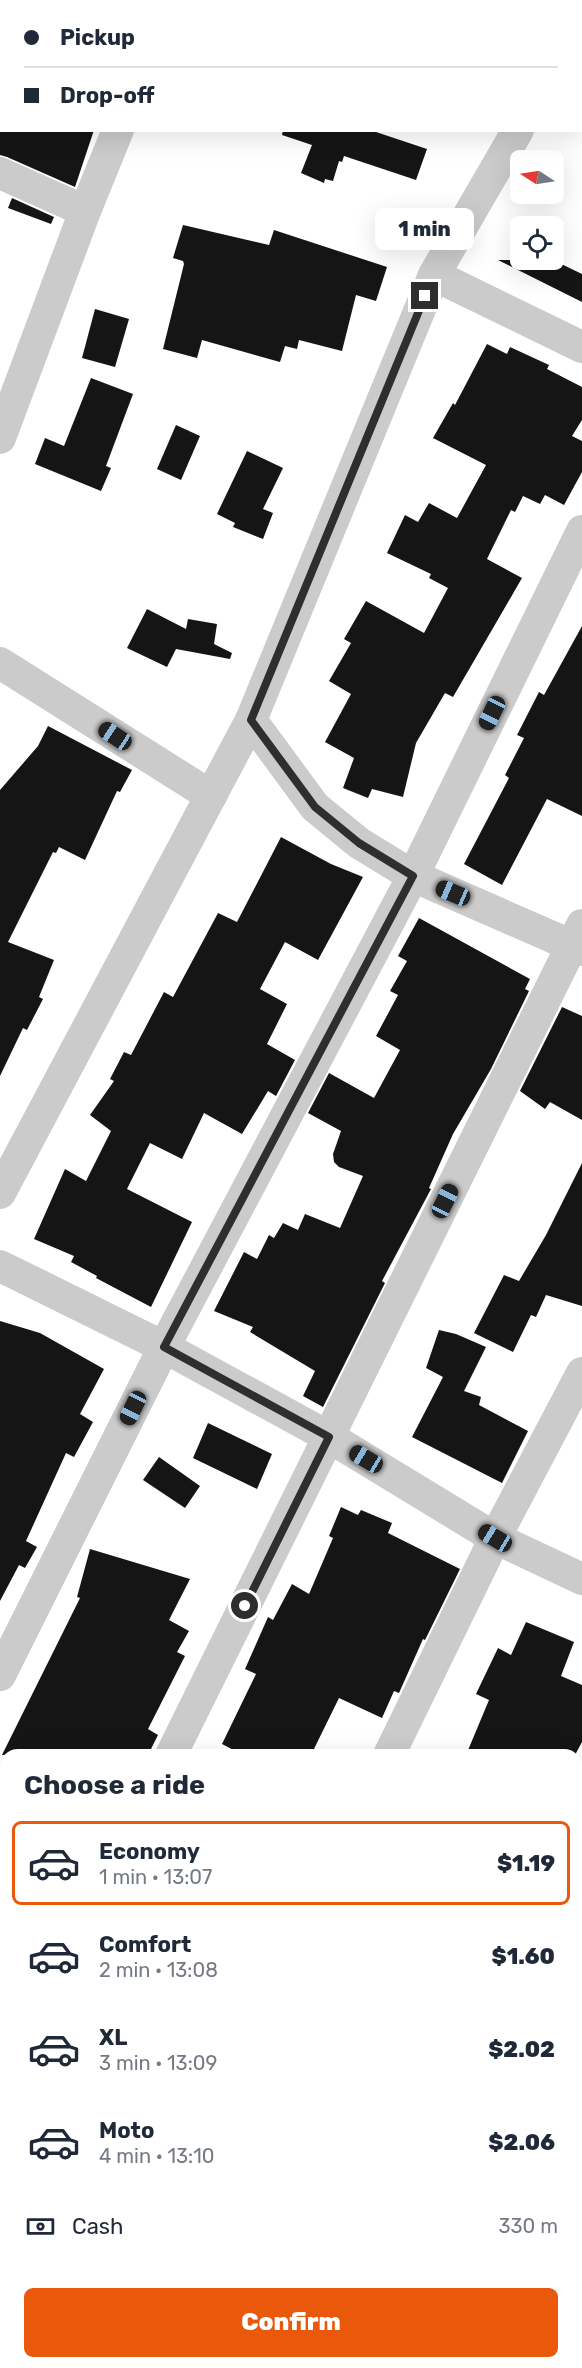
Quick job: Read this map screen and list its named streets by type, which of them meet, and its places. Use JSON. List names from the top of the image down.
{
  "north": "left",
  "page": {
    "banner": ["Pickup", "Drop-off"],
    "bubble": "1 min",
    "heading": "Choose a ride",
    "list": [
      {
        "name": "Economy",
        "note": "1 min · 13:07",
        "value": "$1.19"
      },
      {
        "name": "Comfort",
        "note": "2 min · 13:08",
        "value": "$1.60"
      },
      {
        "name": "XL",
        "note": "3 min · 13:09",
        "value": "$2.02"
      },
      {
        "name": "Moto",
        "note": "4 min · 13:10",
        "value": "$2.06"
      }
    ],
    "pay": ["Cash", "330 m"],
    "buttons": "Confirm"
  }
}
